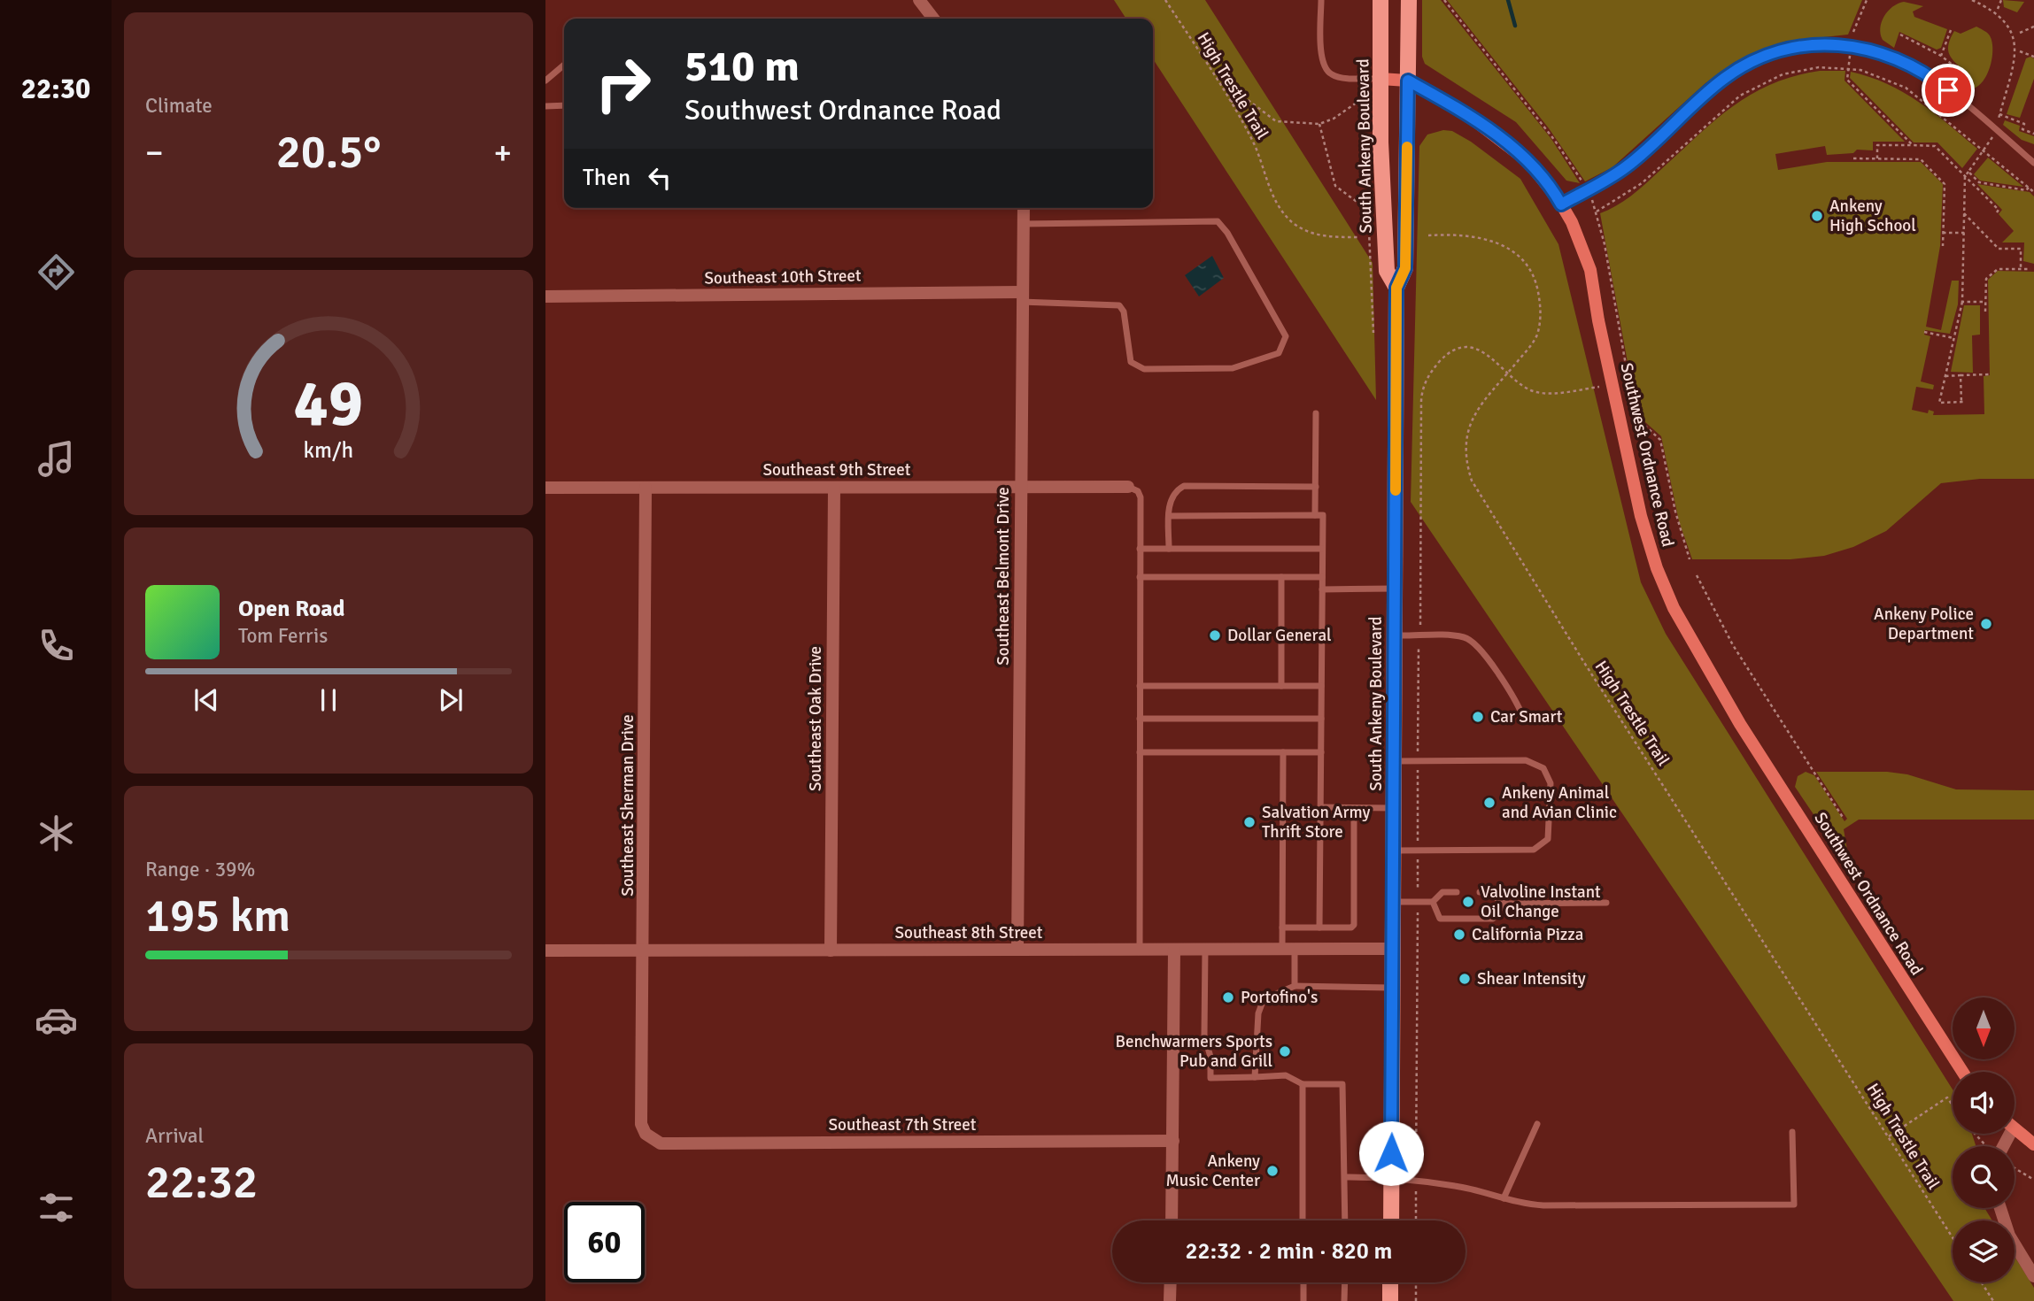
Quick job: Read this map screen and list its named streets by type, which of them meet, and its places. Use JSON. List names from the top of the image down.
{
  "streets": {
    "main road": ["South Ankeny Boulevard"],
    "street": [
      "Southeast 10th Street",
      "Southwest Ordnance Road",
      "Southeast 9th Street",
      "Southeast Belmont Drive",
      "Southeast Oak Drive",
      "Southeast Sherman Drive",
      "Southeast 8th Street",
      "Southeast 7th Street"
    ],
    "path": ["High Trestle Trail"]
  },
  "crossings": [
    ["South Ankeny Boulevard", "Southwest Ordnance Road"],
    ["South Ankeny Boulevard", "Southeast 8th Street"],
    ["Southeast 10th Street", "Southeast Belmont Drive"],
    ["Southeast 9th Street", "Southeast Belmont Drive"],
    ["Southeast 9th Street", "Southeast Oak Drive"],
    ["Southeast 9th Street", "Southeast Sherman Drive"],
    ["Southeast Belmont Drive", "Southeast 8th Street"],
    ["Southeast Oak Drive", "Southeast 8th Street"],
    ["Southeast Sherman Drive", "Southeast 8th Street"],
    ["Southeast Sherman Drive", "Southeast 7th Street"]
  ],
  "places": [
    "Ankeny High School",
    "Ankeny Police Department",
    "Dollar General",
    "Car Smart",
    "Ankeny Animal and Avian Clinic",
    "Salvation Army Thrift Store",
    "Valvoline Instant Oil Change",
    "California Pizza",
    "Shear Intensity",
    "Portofino's",
    "Benchwarmers Sports Pub and Grill",
    "Ankeny Music Center"
  ],
  "north": "bottom",
  "page": {
    "tabs": "22:30",
    "tile": [
      "Climate",
      ["Range · 39%", "195 km"],
      ["Arrival", "22:32"]
    ],
    "turn": ["510 m", "Southwest Ordnance Road"],
    "heat": ["−", "20.5°", "+"],
    "then": "Then",
    "song": ["Open Road", "Tom Ferris"],
    "limit": "60",
    "trip": "22:32 · 2 min · 820 m",
    "gauge": ["49", "km/h"]
  }
}
